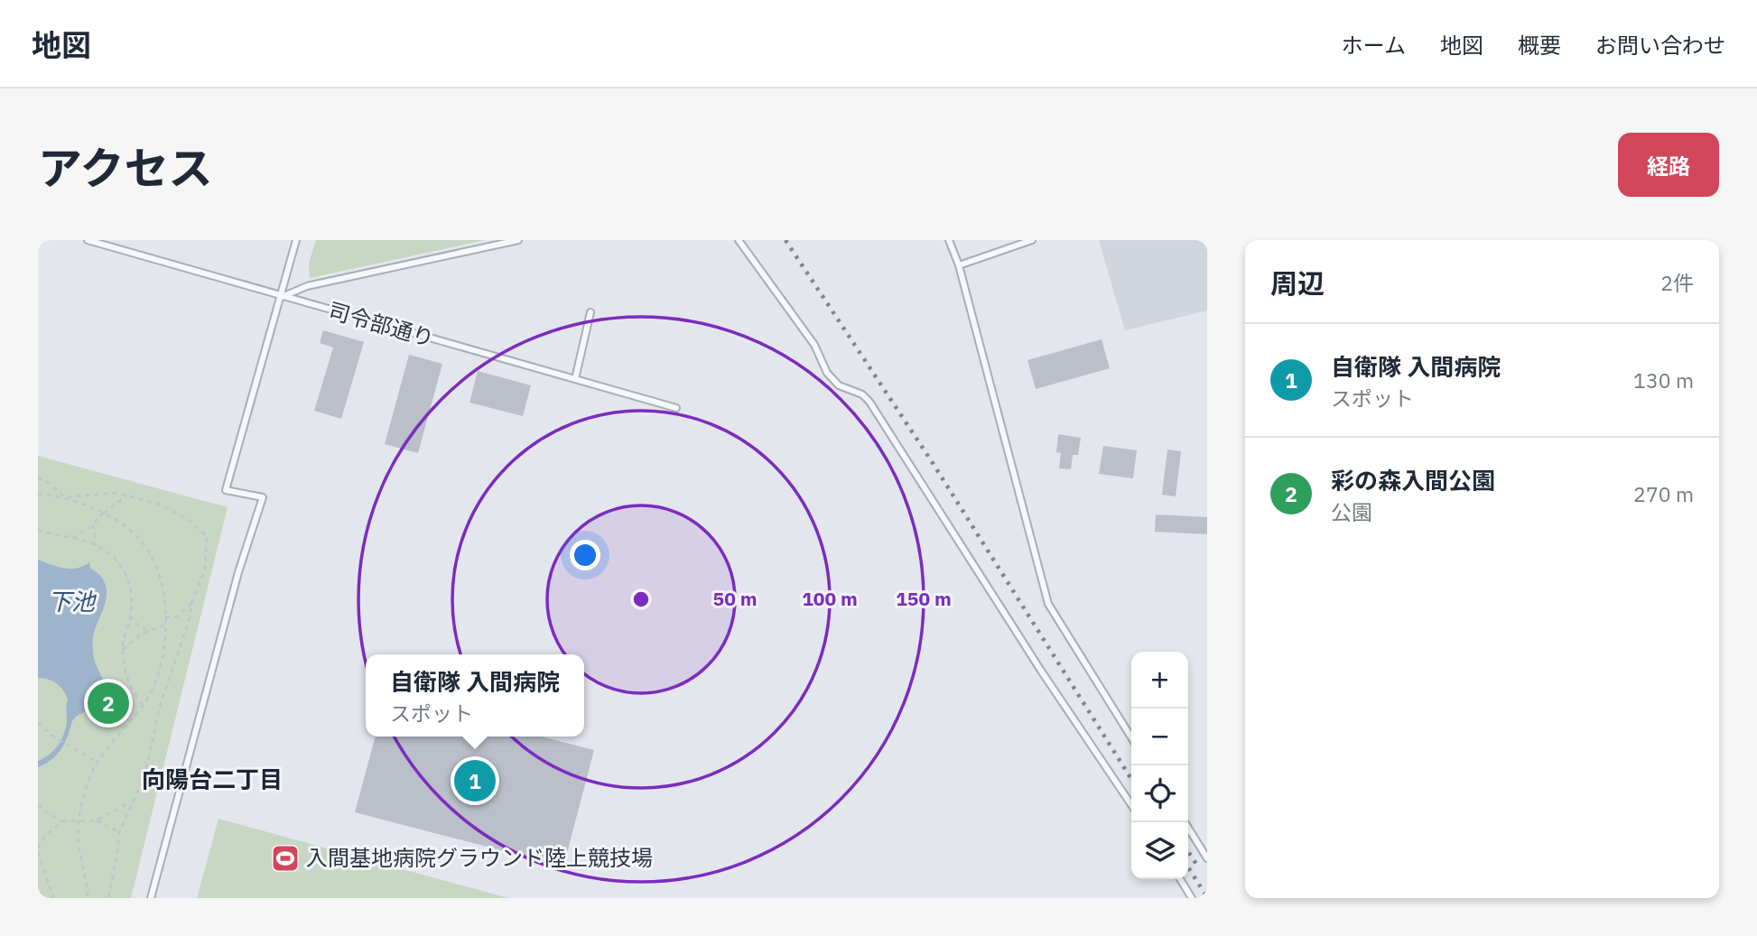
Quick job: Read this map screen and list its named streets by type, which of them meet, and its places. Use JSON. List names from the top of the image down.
{
  "streets": {
    "lane": ["司令部通り"]
  },
  "districts": ["向陽台二丁目"],
  "water": ["下池"],
  "places": {
    "sports": ["入間基地病院グラウンド陸上競技場"]
  },
  "page": {
    "header": "地図",
    "nav": [
      "ホーム",
      "地図",
      "概要",
      "お問い合わせ"
    ],
    "title": "アクセス",
    "buttons": "経路",
    "heading": ["周辺", "2件"],
    "list": [
      {
        "mark": "1",
        "name": "自衛隊 入間病院",
        "note": "スポット",
        "value": "130 m"
      },
      {
        "mark": "2",
        "name": "彩の森入間公園",
        "note": "公園",
        "value": "270 m"
      }
    ],
    "map_buttons": ["+", "−"],
    "popup": ["自衛隊 入間病院", "スポット"],
    "pins": ["2", "1"]
  },
  "rings": ["50 m", "100 m", "150 m"]
}
